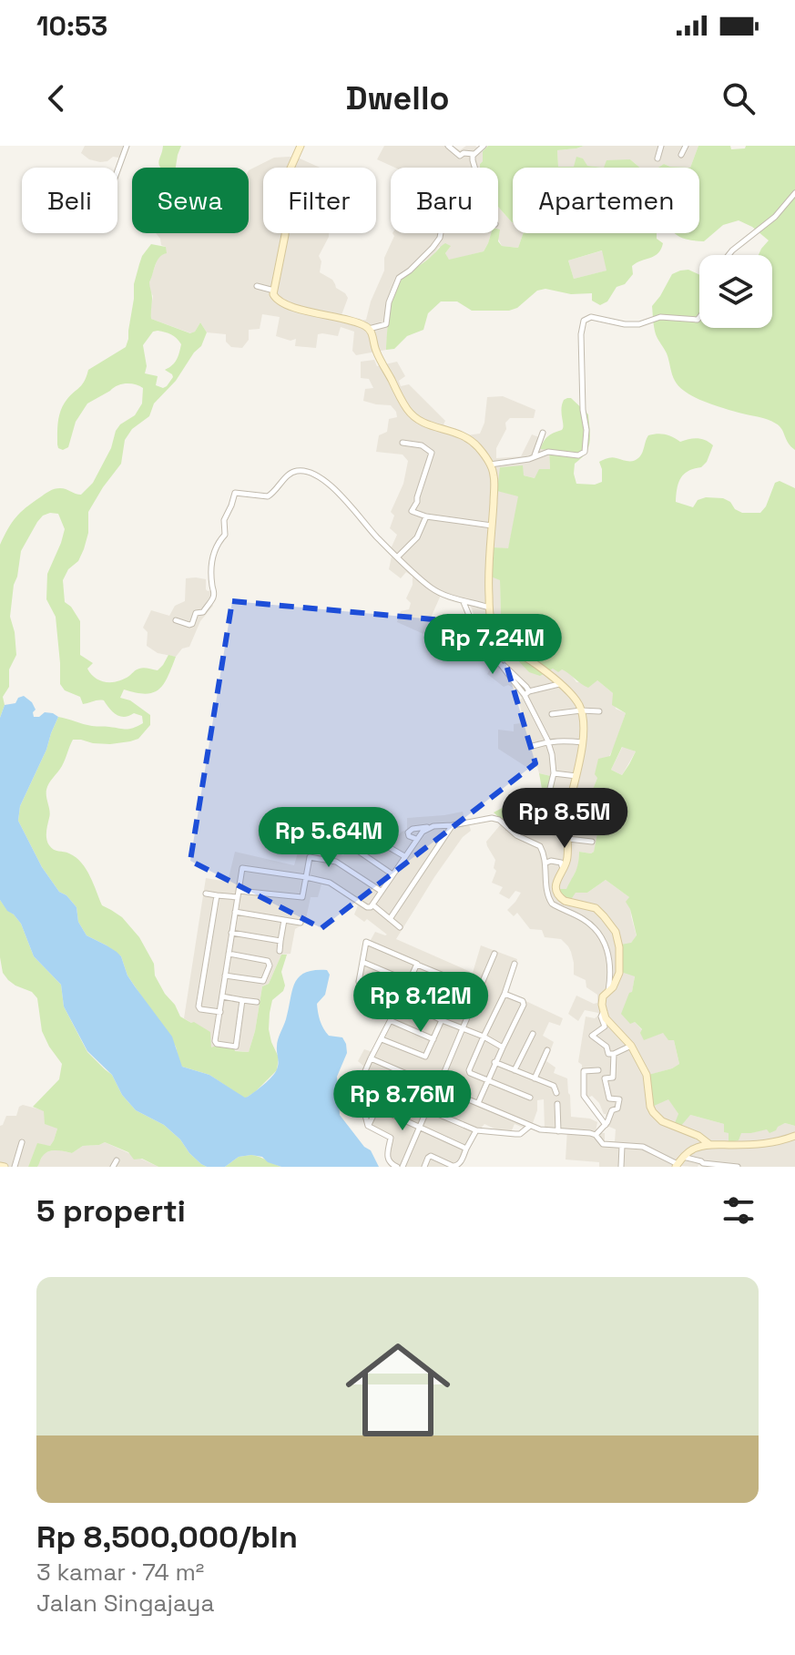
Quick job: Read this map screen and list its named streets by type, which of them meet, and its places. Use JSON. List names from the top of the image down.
{
  "page": {
    "status": "10:53",
    "header": "Dwello",
    "chip": [
      "Beli",
      "Sewa",
      "Filter",
      "Baru",
      "Apartemen"
    ],
    "price": [
      "Rp 7.24M",
      "Rp 8.5M",
      "Rp 5.64M",
      "Rp 8.12M",
      "Rp 8.76M"
    ],
    "heading": "5 properti",
    "list": [
      {
        "name": "Rp 8,500,000/bln",
        "note": "3 kamar · 74 m² · Jalan Singajaya"
      }
    ]
  }
}
